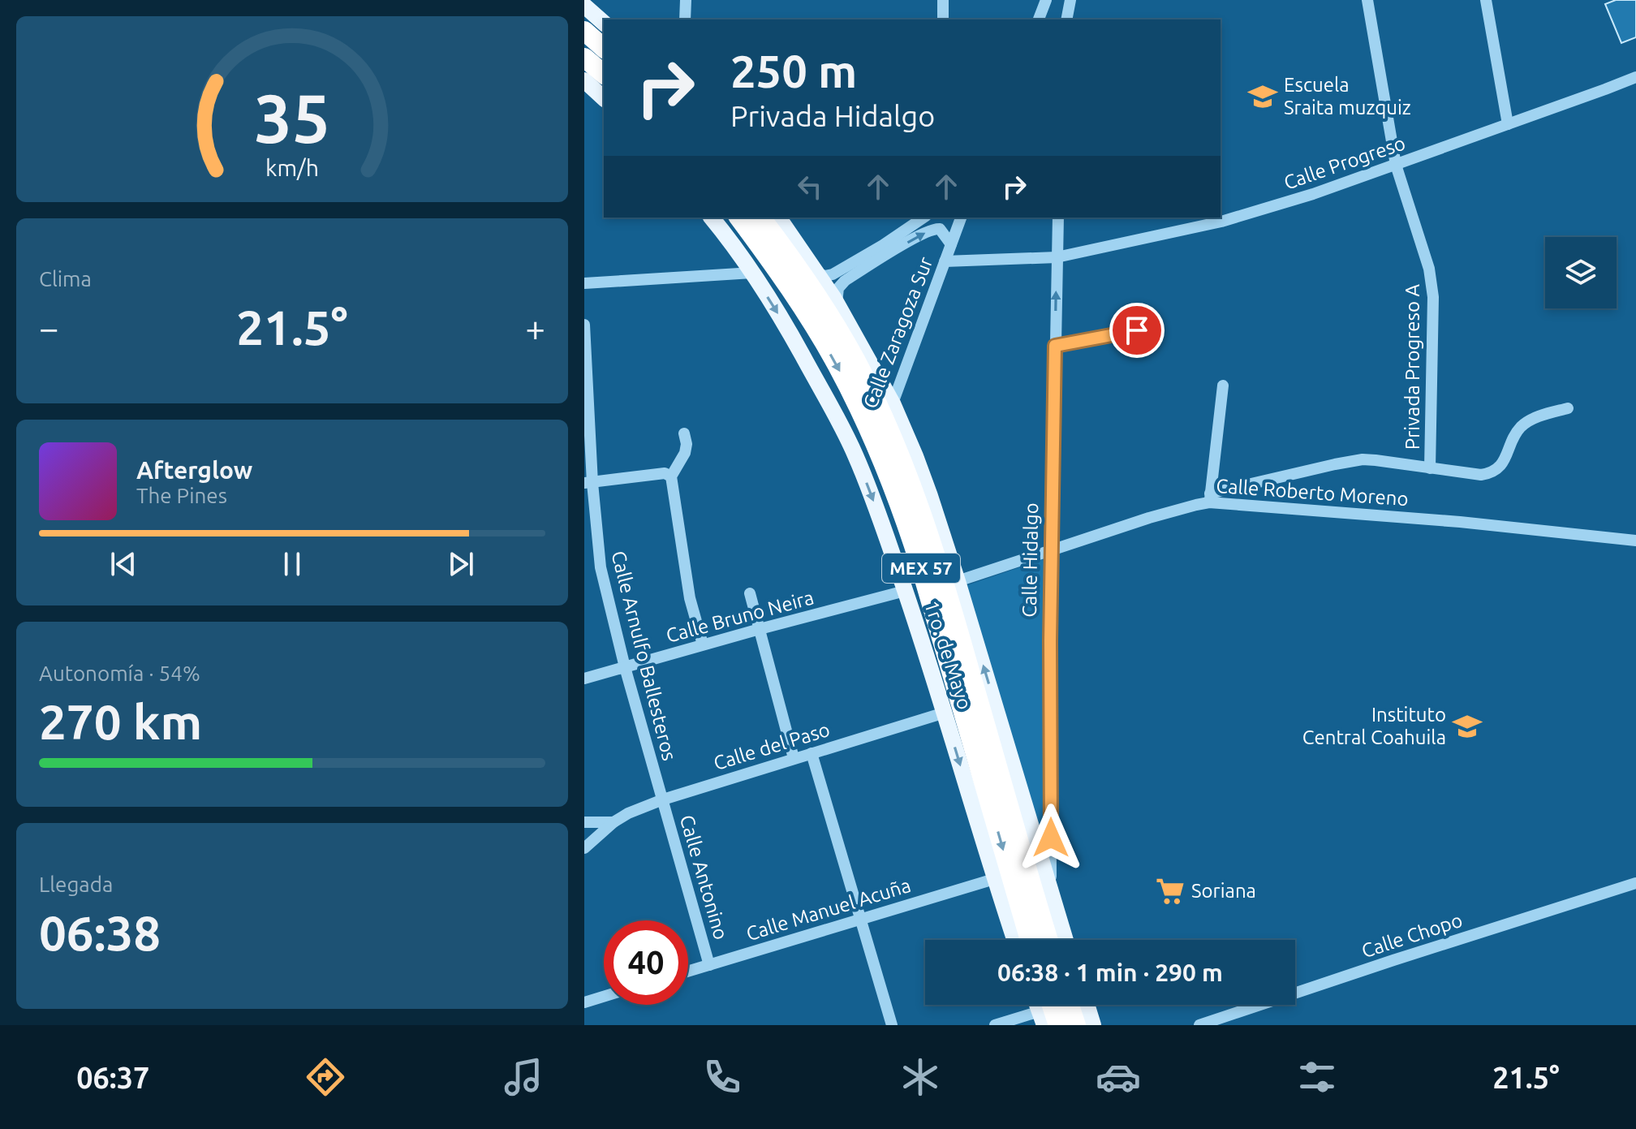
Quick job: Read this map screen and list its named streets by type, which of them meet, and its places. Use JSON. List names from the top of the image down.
{
  "streets": {
    "highway": ["MEX 57"],
    "main road": ["Calle Hidalgo", "1ro. de Mayo"],
    "street": [
      "Calle Progreso",
      "Calle Zaragoza Sur",
      "Privada Progreso A",
      "Calle Roberto Moreno",
      "Calle Bruno Neira",
      "Calle Arnulfo Ballesteros",
      "Calle del Paso",
      "Calle Antonino",
      "Calle Manuel Acuña",
      "Calle Chopo"
    ]
  },
  "crossings": [
    ["Calle Progreso", "Calle Zaragoza Sur"],
    ["Calle Progreso", "Privada Progreso A"],
    ["Calle Progreso", "Calle Hidalgo"],
    ["Calle Zaragoza Sur", "1ro. de Mayo"],
    ["Calle Roberto Moreno", "Calle Hidalgo"],
    ["Calle Bruno Neira", "1ro. de Mayo"],
    ["Calle Bruno Neira", "Calle Arnulfo Ballesteros"],
    ["1ro. de Mayo", "Calle del Paso"],
    ["1ro. de Mayo", "Calle Manuel Acuña"],
    ["Calle Arnulfo Ballesteros", "Calle del Paso"],
    ["Calle Arnulfo Ballesteros", "Calle Antonino"],
    ["Calle del Paso", "Calle Antonino"],
    ["Calle Antonino", "Calle Manuel Acuña"]
  ],
  "places": {
    "school or university": ["Escuela Sraita muzquiz", "Instituto Central Coahuila"],
    "supermarket": ["Soriana"]
  },
  "page": {
    "turn": ["250 m", "Privada Hidalgo"],
    "tile": [
      "Clima",
      ["Autonomía · 54%", "270 km"],
      ["Llegada", "06:38"]
    ],
    "heat": ["−", "21.5°", "+"],
    "song": ["Afterglow", "The Pines"],
    "limit": "40",
    "trip": "06:38 · 1 min · 290 m",
    "tabs": ["06:37", "21.5°"],
    "gauge": ["35", "km/h"]
  }
}
